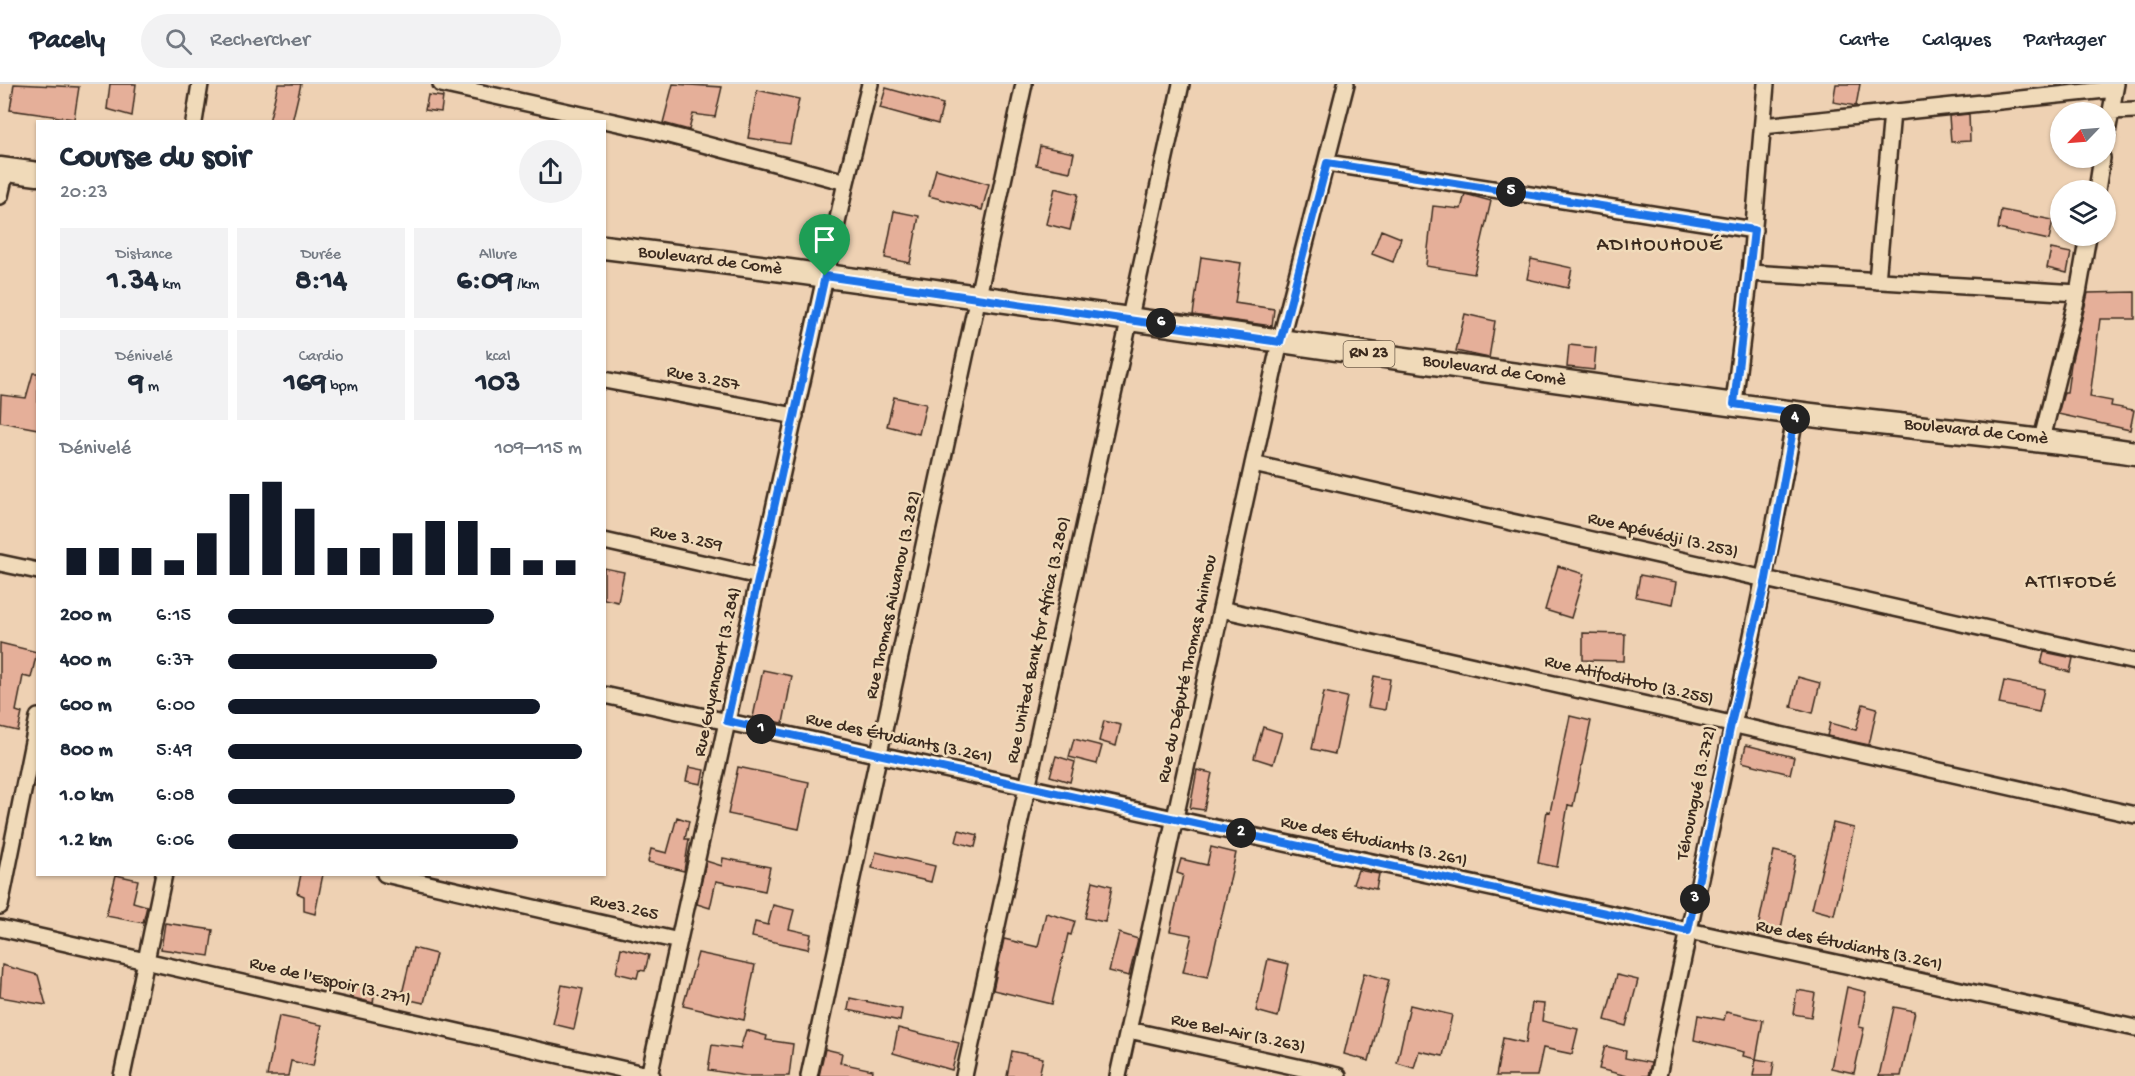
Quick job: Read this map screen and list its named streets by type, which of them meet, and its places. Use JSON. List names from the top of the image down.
{
  "streets": {
    "main road": ["Boulevard de Comè", "RN 23"],
    "street": [
      "Rue 3.257",
      "Rue Apévédji (3.253)",
      "Rue 3.259",
      "Rue Thomas Aiwanou (3.282)",
      "Rue United Bank for Africa (3.280)",
      "Rue du Député Thomas Ahinnou",
      "Rue Guyancourt (3.284)",
      "Rue Atifoditoto (3.255)",
      "Rue des Étudiants (3.261)",
      "Téhoungué (3.272)",
      "Rue3.265",
      "Rue de l'Espoir (3.271)",
      "Rue Bel-Air (3.263)"
    ]
  },
  "crossings": [
    ["Boulevard de Comè", "Rue Thomas Aiwanou (3.282)"],
    ["Boulevard de Comè", "Rue United Bank for Africa (3.280)"],
    ["Boulevard de Comè", "Rue du Député Thomas Ahinnou"],
    ["Boulevard de Comè", "Rue Guyancourt (3.284)"],
    ["Boulevard de Comè", "Téhoungué (3.272)"],
    ["Rue 3.257", "Rue Guyancourt (3.284)"],
    ["Rue Apévédji (3.253)", "Rue du Député Thomas Ahinnou"],
    ["Rue Apévédji (3.253)", "Téhoungué (3.272)"],
    ["Rue 3.259", "Rue Guyancourt (3.284)"],
    ["Rue Thomas Aiwanou (3.282)", "Rue des Étudiants (3.261)"],
    ["Rue United Bank for Africa (3.280)", "Rue des Étudiants (3.261)"],
    ["Rue du Député Thomas Ahinnou", "Rue Atifoditoto (3.255)"],
    ["Rue du Député Thomas Ahinnou", "Rue des Étudiants (3.261)"],
    ["Rue du Député Thomas Ahinnou", "Rue Bel-Air (3.263)"],
    ["Rue Guyancourt (3.284)", "Rue des Étudiants (3.261)"],
    ["Rue Guyancourt (3.284)", "Rue3.265"],
    ["Rue Guyancourt (3.284)", "Rue de l'Espoir (3.271)"],
    ["Rue Atifoditoto (3.255)", "Téhoungué (3.272)"],
    ["Rue des Étudiants (3.261)", "Téhoungué (3.272)"]
  ],
  "districts": ["ADIHOUHOUÉ", "ATTIFODÉ"],
  "north": "bottom left",
  "page": {
    "header": "Pacely",
    "search": "Rechercher",
    "nav": ["Carte", "Calques", "Partager"],
    "heading": ["Course du soir", "20:23"],
    "pins": [
      "5",
      "6",
      "4",
      "1",
      "2",
      "3"
    ],
    "stats": [
      ["Distance", "1.34 km"],
      ["Durée", "8:14"],
      ["Allure", "6:09 /km"],
      ["Dénivelé", "9 m"],
      ["Cardio", "169 bpm"],
      ["kcal", "103"]
    ],
    "chart": ["Dénivelé", "109–115 m"],
    "list": [
      {
        "name": "200 m",
        "note": "6:15"
      },
      {
        "name": "400 m",
        "note": "6:37"
      },
      {
        "name": "600 m",
        "note": "6:00"
      },
      {
        "name": "800 m",
        "note": "5:49"
      },
      {
        "name": "1.0 km",
        "note": "6:08"
      },
      {
        "name": "1.2 km",
        "note": "6:06"
      }
    ]
  }
}
